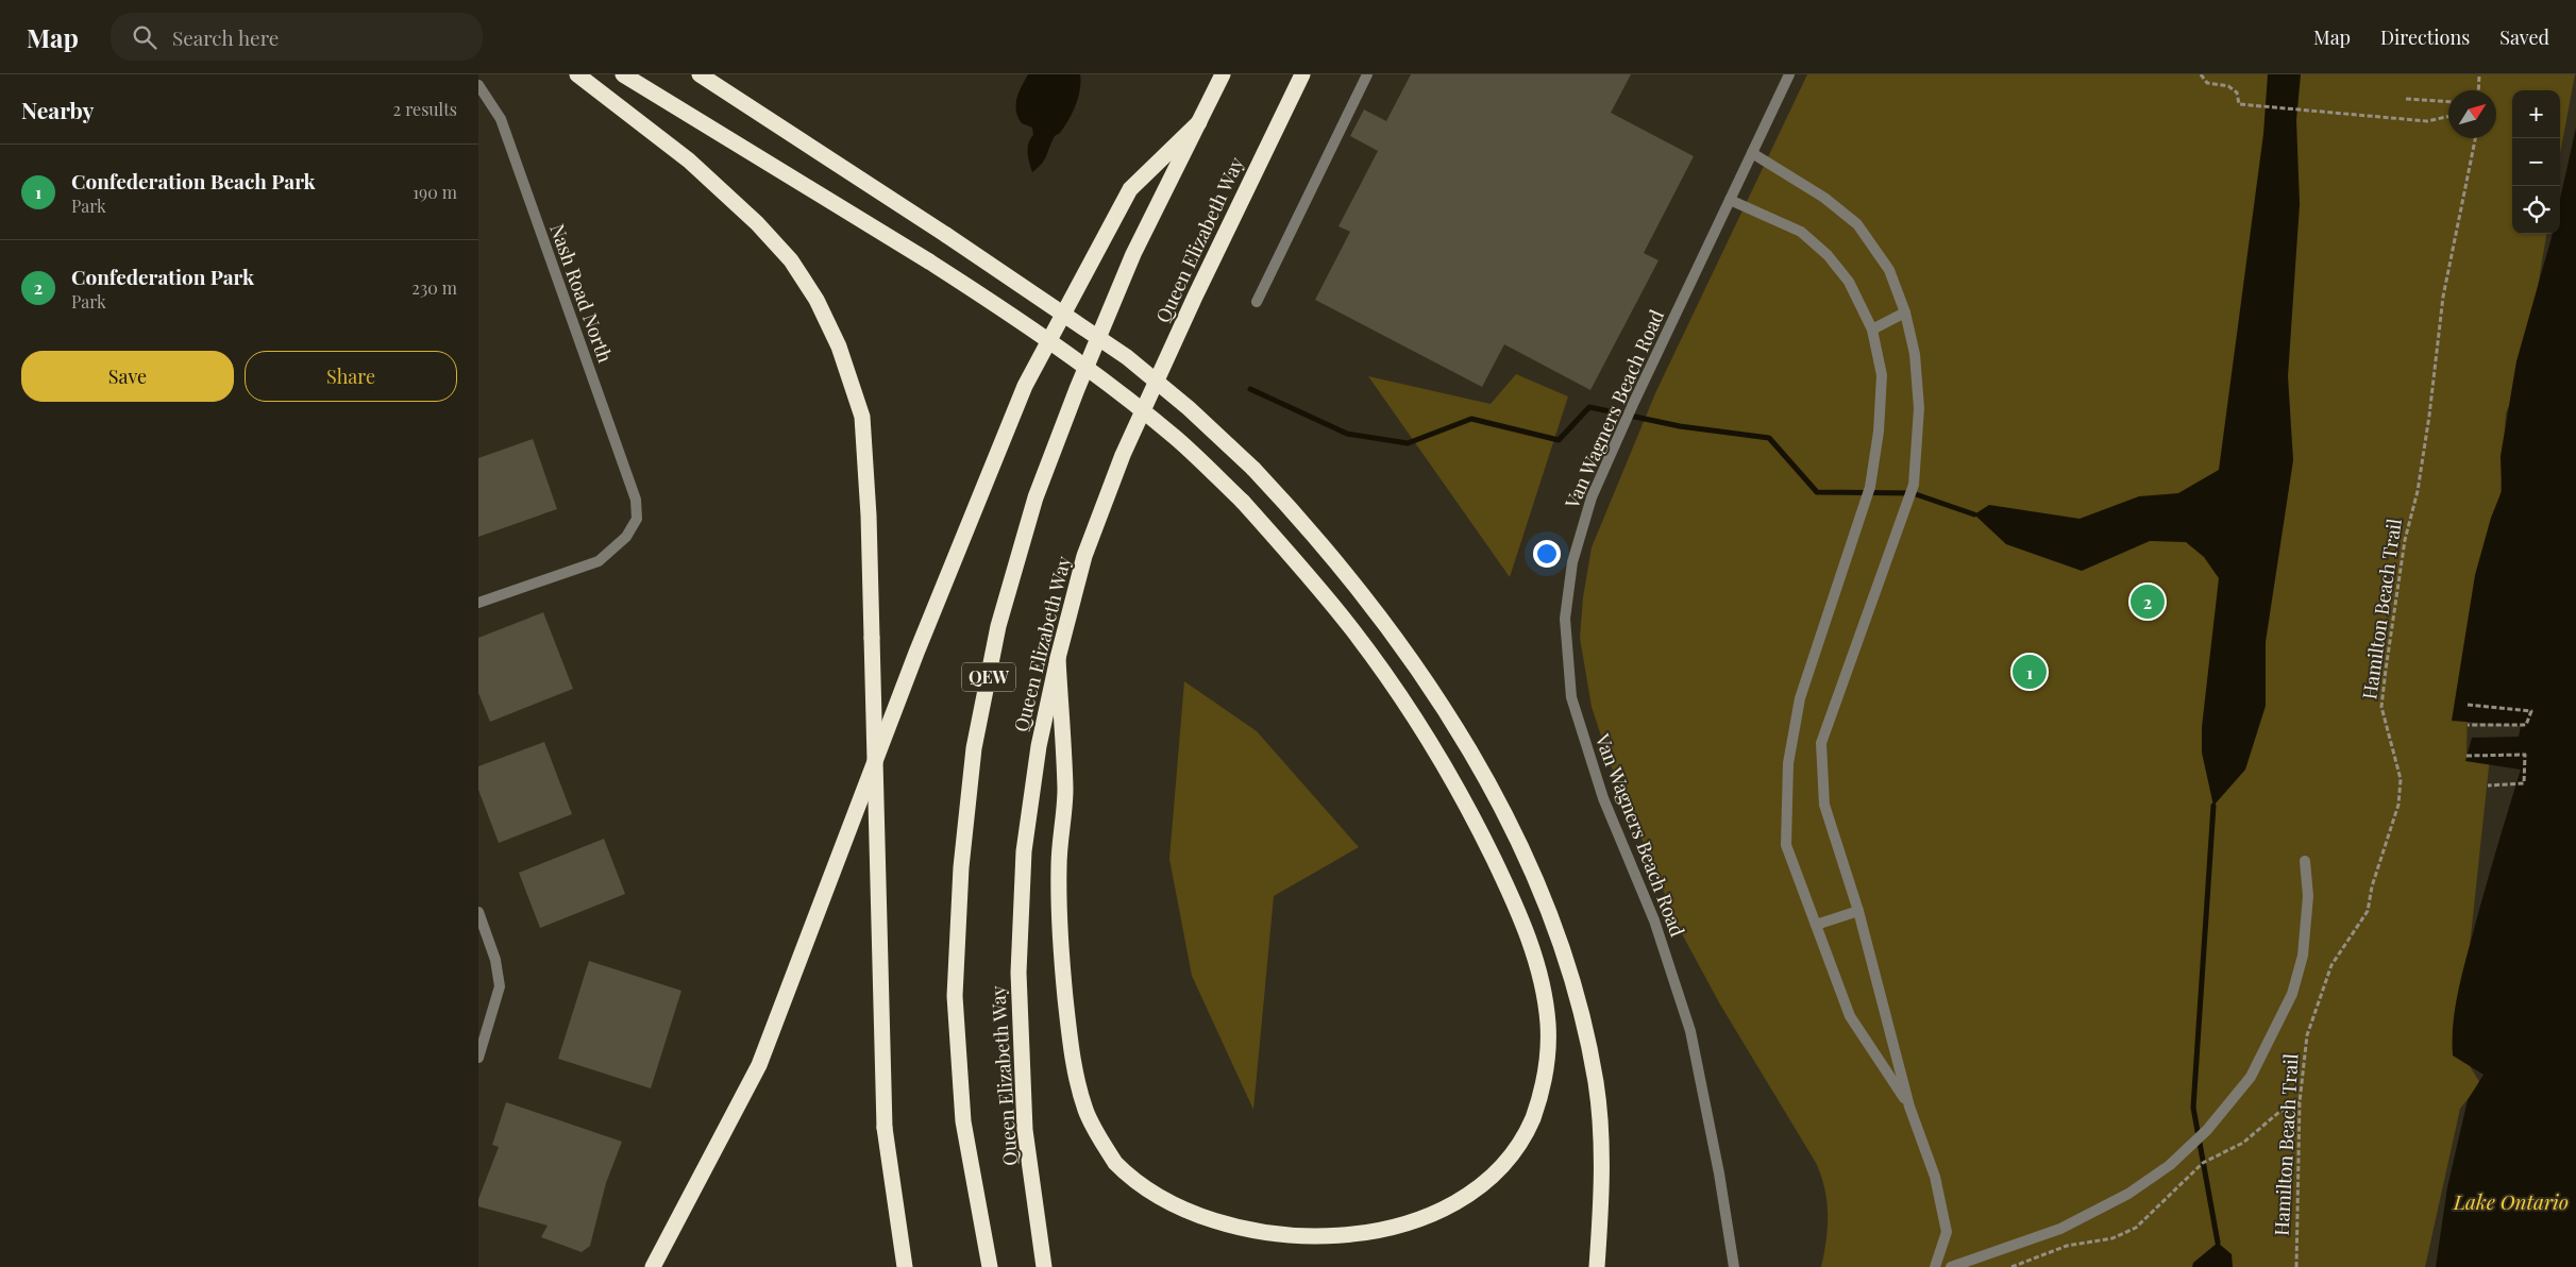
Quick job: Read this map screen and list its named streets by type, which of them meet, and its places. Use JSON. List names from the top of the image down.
{
  "streets": {
    "highway": ["Queen Elizabeth Way", "QEW"],
    "street": ["Nash Road North", "Van Wagners Beach Road"],
    "path": ["Hamilton Beach Trail"]
  },
  "water": ["Lake Ontario"],
  "north": "top right",
  "page": {
    "header": "Map",
    "search": "Search here",
    "nav": ["Map", "Directions", "Saved"],
    "heading": ["Nearby", "2 results"],
    "map_buttons": ["+", "−"],
    "list": [
      {
        "mark": "1",
        "name": "Confederation Beach Park",
        "note": "Park",
        "value": "190 m"
      },
      {
        "mark": "2",
        "name": "Confederation Park",
        "note": "Park",
        "value": "230 m"
      }
    ],
    "buttons": ["Save", "Share"],
    "pins": ["2", "1"]
  }
}
